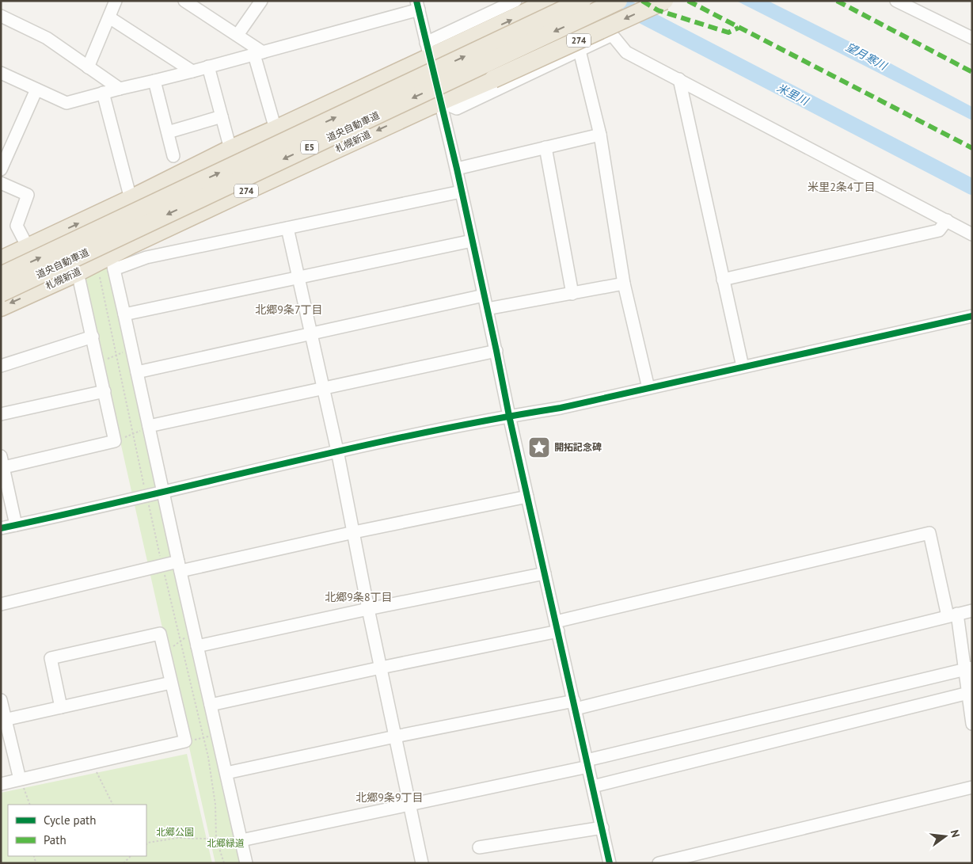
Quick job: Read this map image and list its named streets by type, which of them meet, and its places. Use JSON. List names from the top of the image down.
{
  "streets": {
    "highway": [
      "274",
      "道央自動車道",
      "札幌新道",
      "E5"
    ]
  },
  "districts": [
    "米里2条4丁目",
    "北郷9条7丁目",
    "北郷9条8丁目",
    "北郷9条9丁目"
  ],
  "water": ["望月寒川", "米里川"],
  "parks": ["北郷公園", "北郷緑道"],
  "places": {
    "place": ["開拓記念碑"]
  },
  "legend": ["Cycle path", "Path"],
  "north": "right"
}
